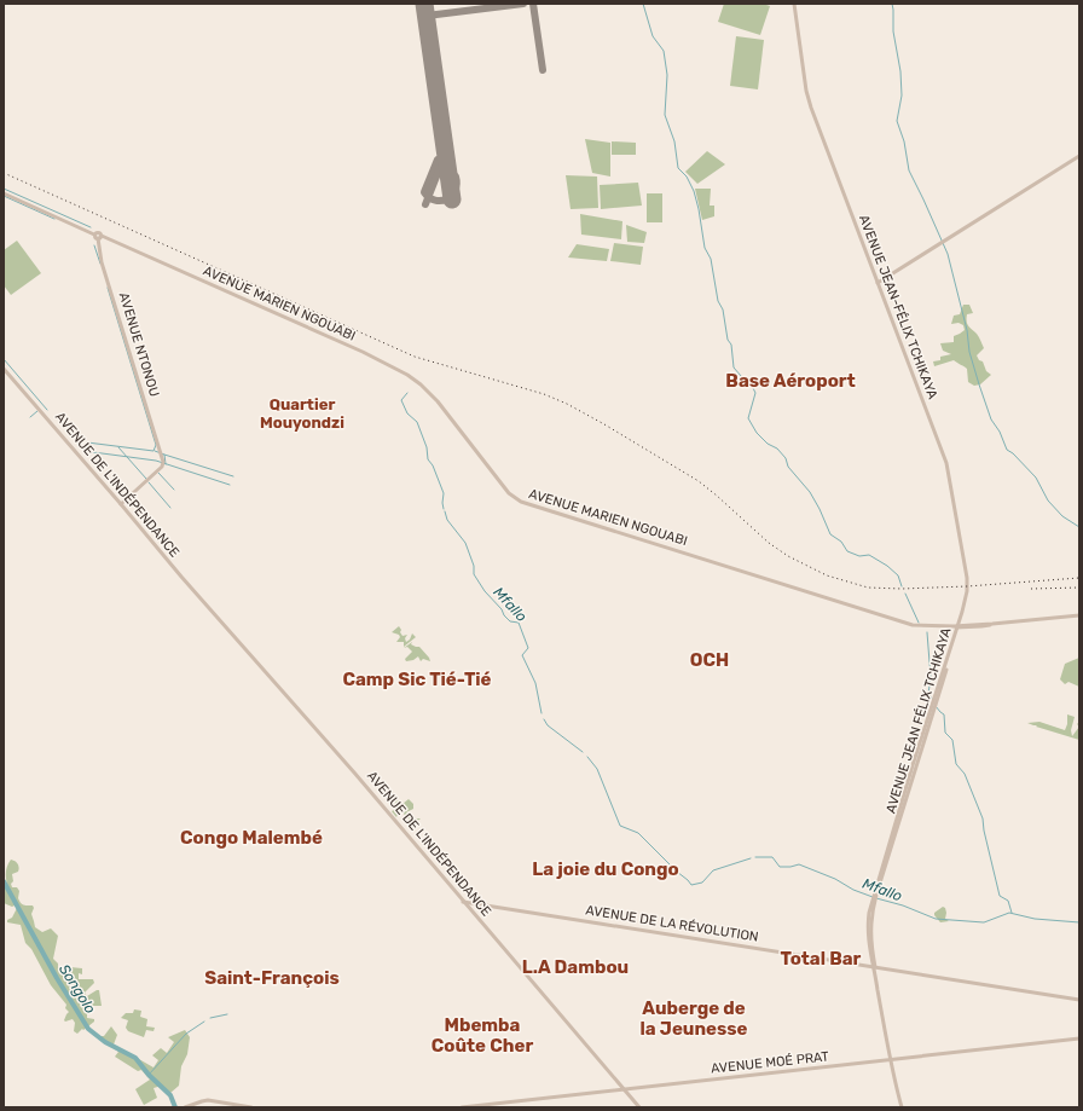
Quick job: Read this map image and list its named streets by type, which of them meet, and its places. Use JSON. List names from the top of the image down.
{
  "streets": {
    "street": [
      "AVENUE MARIEN NGOUABI",
      "AVENUE JEAN-FÉLIX TCHIKAYA",
      "AVENUE NTONOU",
      "AVENUE DE L'INDÉPENDANCE",
      "AVENUE JEAN FÉLIX TCHIKAYA",
      "AVENUE DE LA RÉVOLUTION",
      "AVENUE MOÉ PRAT"
    ]
  },
  "crossings": [
    ["AVENUE MARIEN NGOUABI", "AVENUE JEAN-FÉLIX TCHIKAYA"],
    ["AVENUE MARIEN NGOUABI", "AVENUE NTONOU"],
    ["AVENUE MARIEN NGOUABI", "AVENUE JEAN FÉLIX TCHIKAYA"],
    ["AVENUE JEAN-FÉLIX TCHIKAYA", "AVENUE JEAN FÉLIX TCHIKAYA"],
    ["AVENUE NTONOU", "AVENUE DE L'INDÉPENDANCE"],
    ["AVENUE DE L'INDÉPENDANCE", "AVENUE DE LA RÉVOLUTION"],
    ["AVENUE DE L'INDÉPENDANCE", "AVENUE MOÉ PRAT"],
    ["AVENUE JEAN FÉLIX TCHIKAYA", "AVENUE DE LA RÉVOLUTION"],
    ["AVENUE JEAN FÉLIX TCHIKAYA", "AVENUE MOÉ PRAT"]
  ],
  "districts": [
    "Base Aéroport",
    "Quartier Mouyondzi",
    "OCH",
    "Camp Sic Tié-Tié",
    "Congo Malembé",
    "La joie du Congo",
    "Total Bar",
    "L.A Dambou",
    "Saint-François",
    "Auberge de la Jeunesse",
    "Mbemba Coûte Cher"
  ],
  "water": ["Mfallo", "Songolo"]
}
